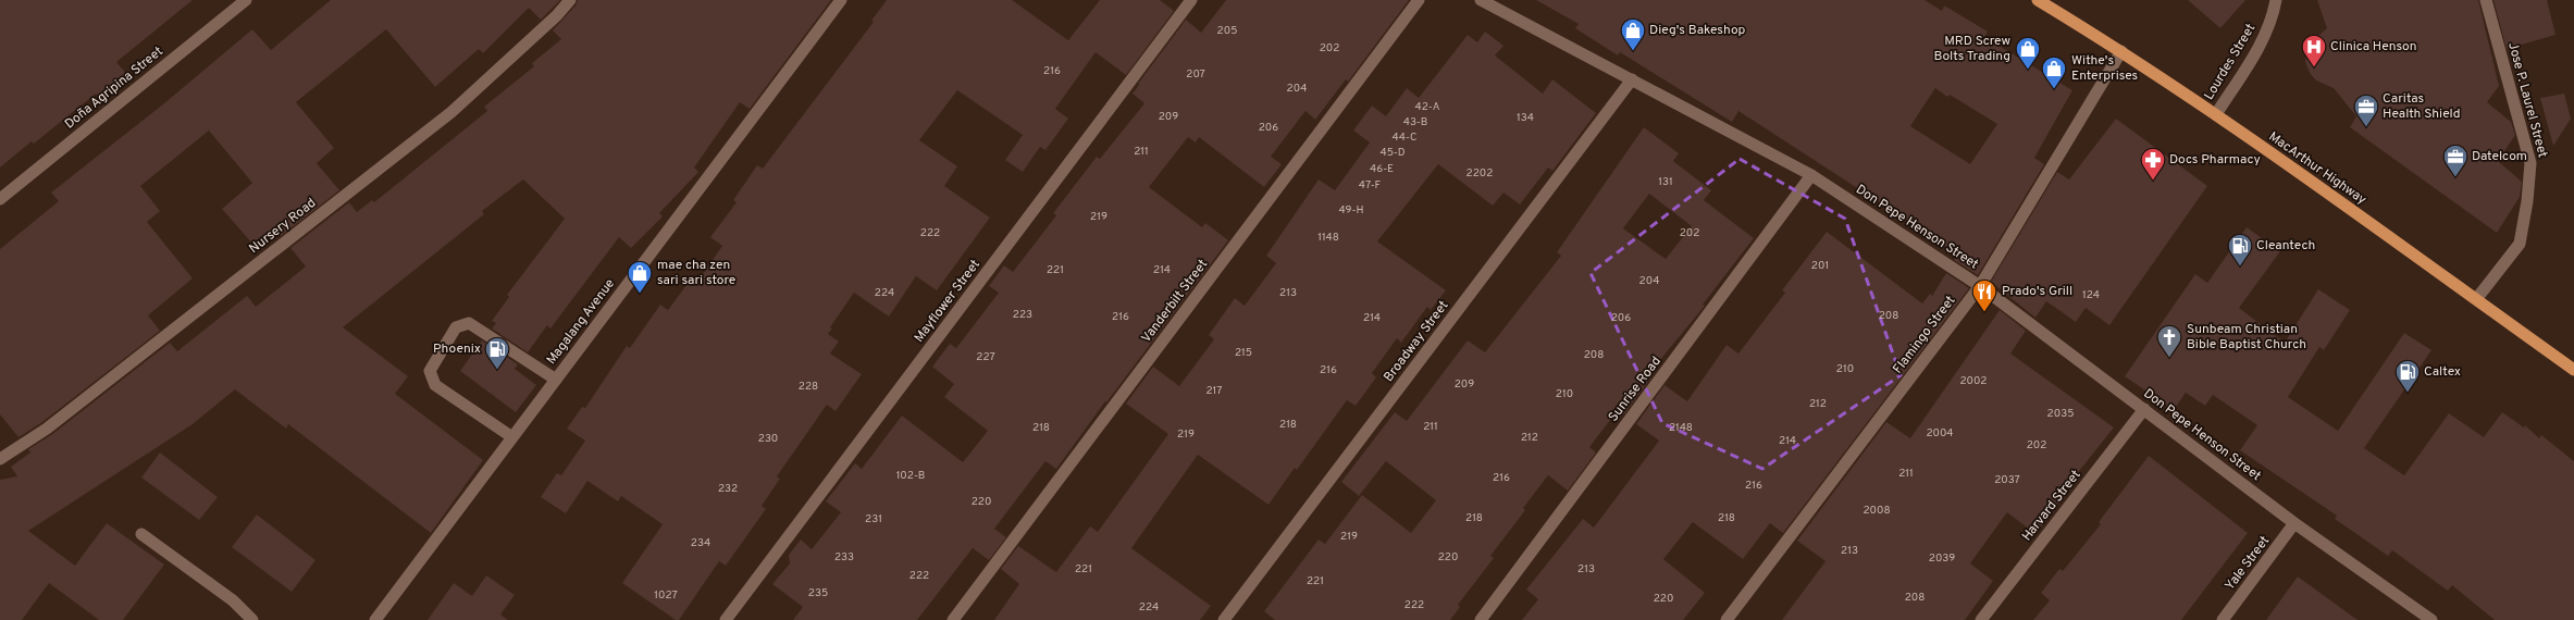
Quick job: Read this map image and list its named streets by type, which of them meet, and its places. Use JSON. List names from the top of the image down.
{
  "streets": {
    "highway": ["MacArthur Highway"],
    "street": [
      "Lourdes Street",
      "Doña Agripina Street",
      "Jose P. Laurel Street",
      "Nursery Road",
      "Don Pepe Henson Street",
      "Mayflower Street",
      "Vanderbilt Street",
      "Magalang Avenue",
      "Flamingo Street",
      "Broadway Street",
      "Sunrise Road",
      "Harvard Street",
      "Yale Street"
    ]
  },
  "crossings": [
    ["Lourdes Street", "MacArthur Highway"],
    ["Jose P. Laurel Street", "MacArthur Highway"],
    ["MacArthur Highway", "Flamingo Street"],
    ["Don Pepe Henson Street", "Flamingo Street"],
    ["Don Pepe Henson Street", "Broadway Street"],
    ["Don Pepe Henson Street", "Sunrise Road"],
    ["Don Pepe Henson Street", "Harvard Street"],
    ["Don Pepe Henson Street", "Yale Street"]
  ],
  "places": {
    "shop": [
      "Dieg's Bakeshop",
      "MRD Screw Bolts Trading",
      "Withe's Enterprises",
      "mae cha zen sari sari store"
    ],
    "hospital": ["Clinica Henson"],
    "office": ["Caritas Health Shield", "Datelcom"],
    "pharmacy": ["Docs Pharmacy"],
    "fuel station": ["Cleantech", "Phoenix", "Caltex"],
    "restaurant": ["Prado's Grill"],
    "church": ["Sunbeam Christian Bible Baptist Church"]
  },
  "house_numbers": [
    "205",
    "202",
    "216",
    "207",
    "204",
    "42-A",
    "209",
    "134",
    "43-B",
    "206",
    "44-C",
    "211",
    "45-D",
    "46-E",
    "2202",
    "131",
    "47-F",
    "49-H",
    "219",
    "222",
    "202",
    "1148",
    "201",
    "221",
    "214",
    "204",
    "224",
    "213",
    "124",
    "223",
    "208",
    "216",
    "214",
    "206",
    "215",
    "208",
    "227",
    "210",
    "216",
    "2002",
    "209",
    "228",
    "217",
    "210",
    "212",
    "2035",
    "218",
    "211",
    "218",
    "2148",
    "2004",
    "219",
    "212",
    "230",
    "214",
    "202",
    "211",
    "102-B",
    "216",
    "2037",
    "216",
    "232",
    "220",
    "2008",
    "218",
    "218",
    "231",
    "219",
    "234",
    "213",
    "233",
    "220",
    "2039",
    "221",
    "213",
    "222",
    "221",
    "235",
    "1027",
    "208",
    "220",
    "222",
    "224"
  ]
}
